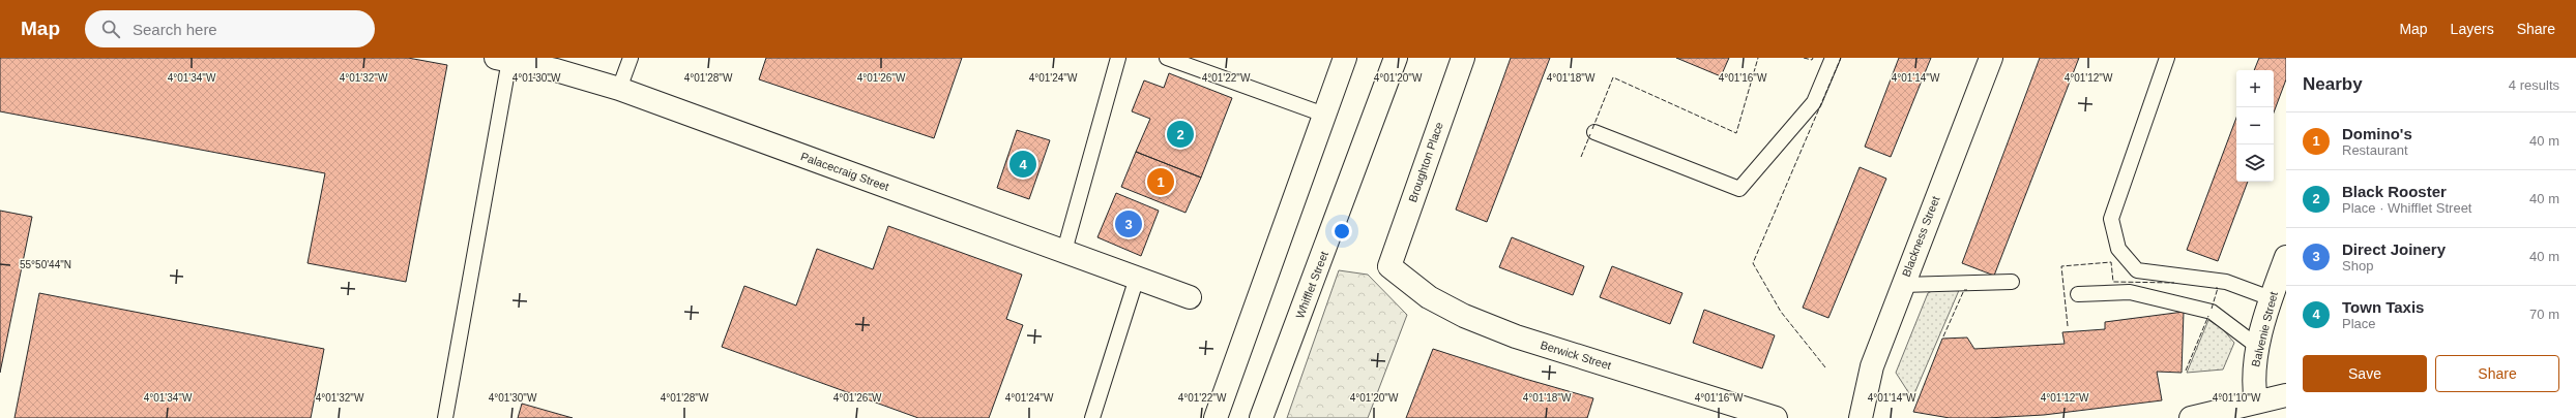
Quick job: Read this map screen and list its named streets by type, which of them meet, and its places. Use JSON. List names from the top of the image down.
{
  "streets": {
    "street": [
      "Broughton Place",
      "Palacecraig Street",
      "Blackness Street",
      "Whifflet Street",
      "Balvenie Street",
      "Berwick Street"
    ]
  },
  "crossings": [
    ["Broughton Place", "Berwick Street"]
  ],
  "page": {
    "header": "Map",
    "search": "Search here",
    "nav": ["Map", "Layers", "Share"],
    "heading": ["Nearby", "4 results"],
    "map_buttons": ["+", "−"],
    "list": [
      {
        "mark": "1",
        "name": "Domino's",
        "note": "Restaurant",
        "value": "40 m"
      },
      {
        "mark": "2",
        "name": "Black Rooster",
        "note": "Place · Whifflet Street",
        "value": "40 m"
      },
      {
        "mark": "3",
        "name": "Direct Joinery",
        "note": "Shop",
        "value": "40 m"
      },
      {
        "mark": "4",
        "name": "Town Taxis",
        "note": "Place",
        "value": "70 m"
      }
    ],
    "pins": [
      "2",
      "4",
      "1",
      "3"
    ],
    "buttons": ["Save", "Share"]
  },
  "coordinates": [
    "4°01'34\"W",
    "4°01'32\"W",
    "4°01'30\"W",
    "4°01'28\"W",
    "4°01'26\"W",
    "4°01'24\"W",
    "4°01'22\"W",
    "4°01'20\"W",
    "4°01'18\"W",
    "4°01'16\"W",
    "4°01'14\"W",
    "4°01'12\"W",
    "55°50'44\"N",
    "4°01'10\"W"
  ]
}
